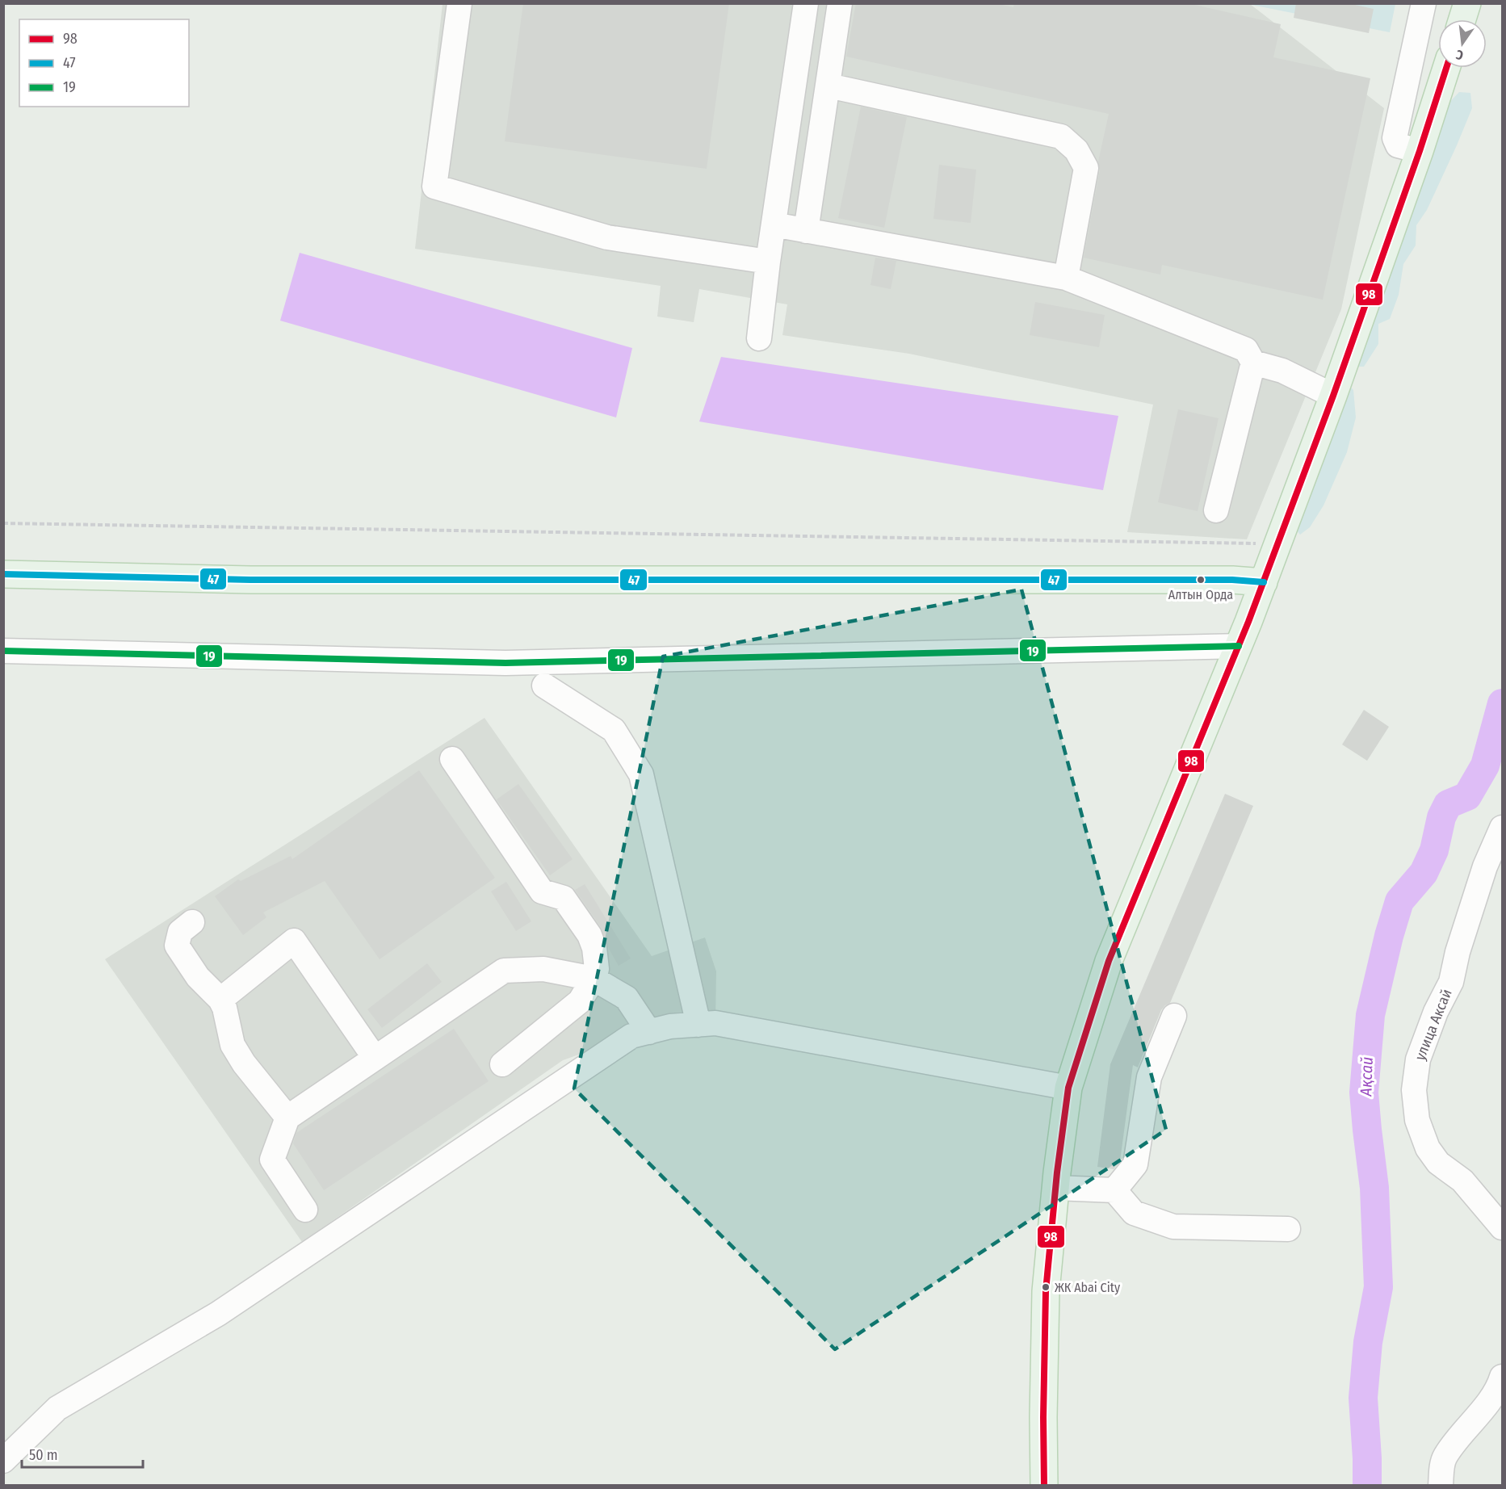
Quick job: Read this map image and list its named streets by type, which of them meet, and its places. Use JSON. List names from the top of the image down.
{
  "streets": {
    "street": ["улица Аксай"]
  },
  "water": ["Ақсай"],
  "places": ["Алтын Орда", "ЖК Abai City"],
  "lines": ["transit line 98", "transit line 47", "transit line 19"],
  "legend": ["98", "47", "19"],
  "scale_bar": "50 m",
  "north": "bottom"
}
